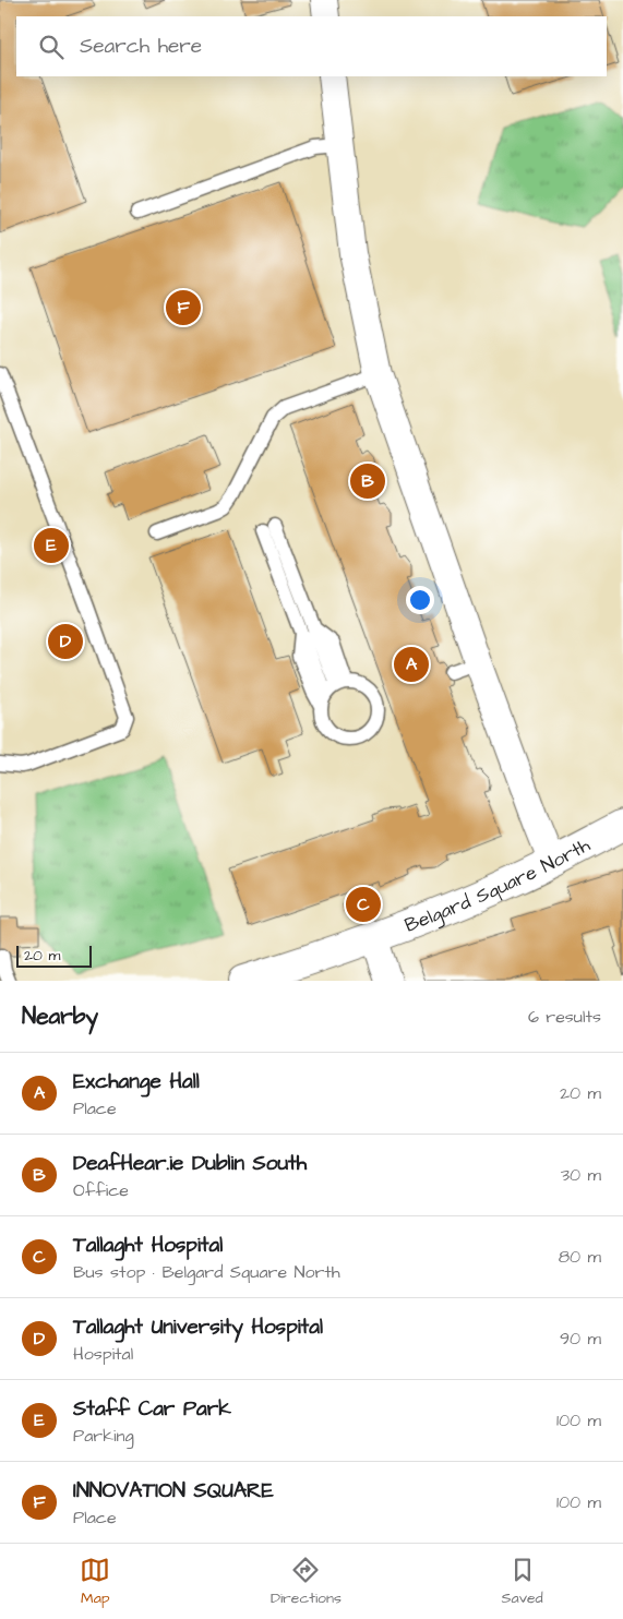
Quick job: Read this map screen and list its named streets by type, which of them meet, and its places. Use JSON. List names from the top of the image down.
{
  "streets": {
    "street": ["Belgard Square North"]
  },
  "scale_bar": "20 m",
  "page": {
    "search": "Search here",
    "pins": [
      "F",
      "B",
      "E",
      "D",
      "A",
      "C"
    ],
    "scale": "20 m",
    "heading": ["Nearby", "6 results"],
    "list": [
      {
        "mark": "A",
        "name": "Exchange Hall",
        "note": "Place",
        "value": "20 m"
      },
      {
        "mark": "B",
        "name": "DeafHear.ie Dublin South",
        "note": "Office",
        "value": "30 m"
      },
      {
        "mark": "C",
        "name": "Tallaght Hospital",
        "note": "Bus stop · Belgard Square North",
        "value": "80 m"
      },
      {
        "mark": "D",
        "name": "Tallaght University Hospital",
        "note": "Hospital",
        "value": "90 m"
      },
      {
        "mark": "E",
        "name": "Staff Car Park",
        "note": "Parking",
        "value": "100 m"
      },
      {
        "mark": "F",
        "name": "INNOVATION SQUARE",
        "note": "Place",
        "value": "100 m"
      }
    ],
    "nav": ["Map", "Directions", "Saved"]
  }
}
